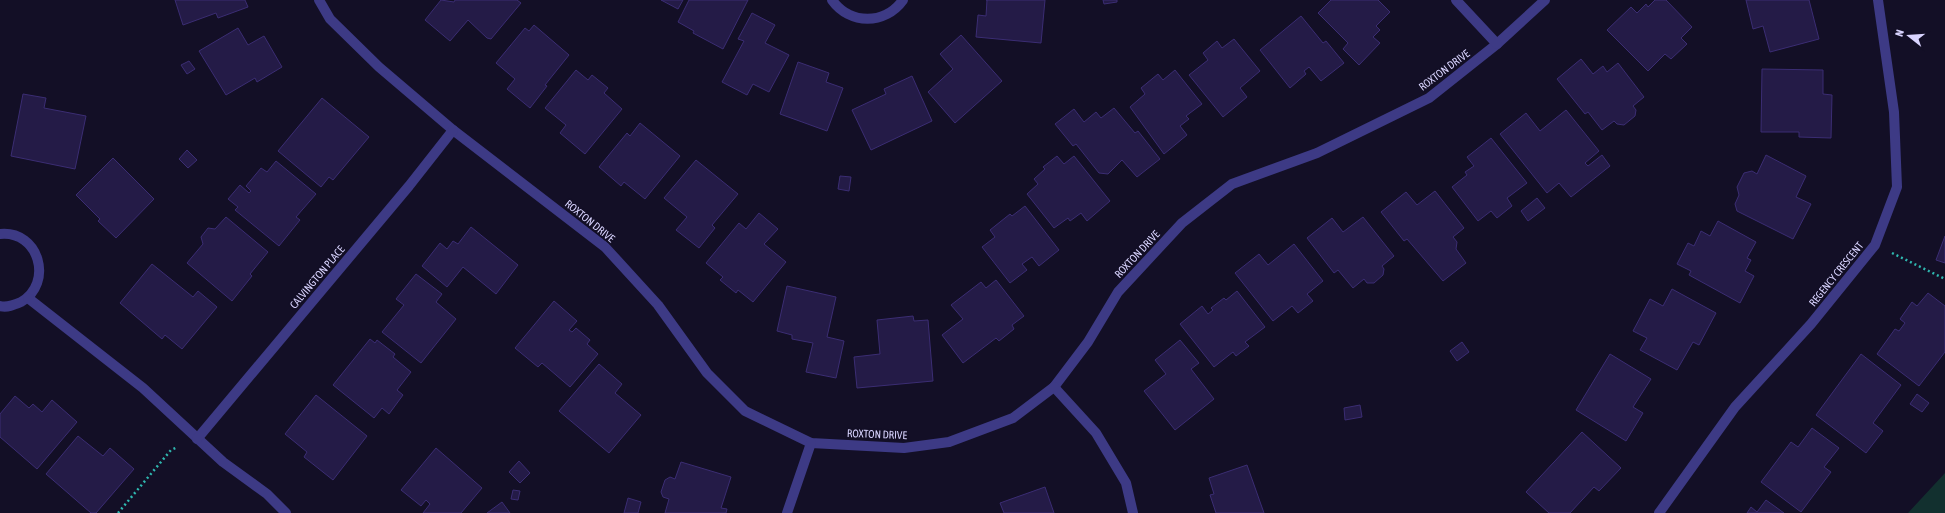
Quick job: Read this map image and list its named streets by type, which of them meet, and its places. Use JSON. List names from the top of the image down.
{
  "streets": {
    "street": ["ROXTON DRIVE", "REGENCY CRESCENT", "CALVINGTON PLACE"]
  },
  "crossings": [
    ["ROXTON DRIVE", "CALVINGTON PLACE"]
  ],
  "north": "left"
}
